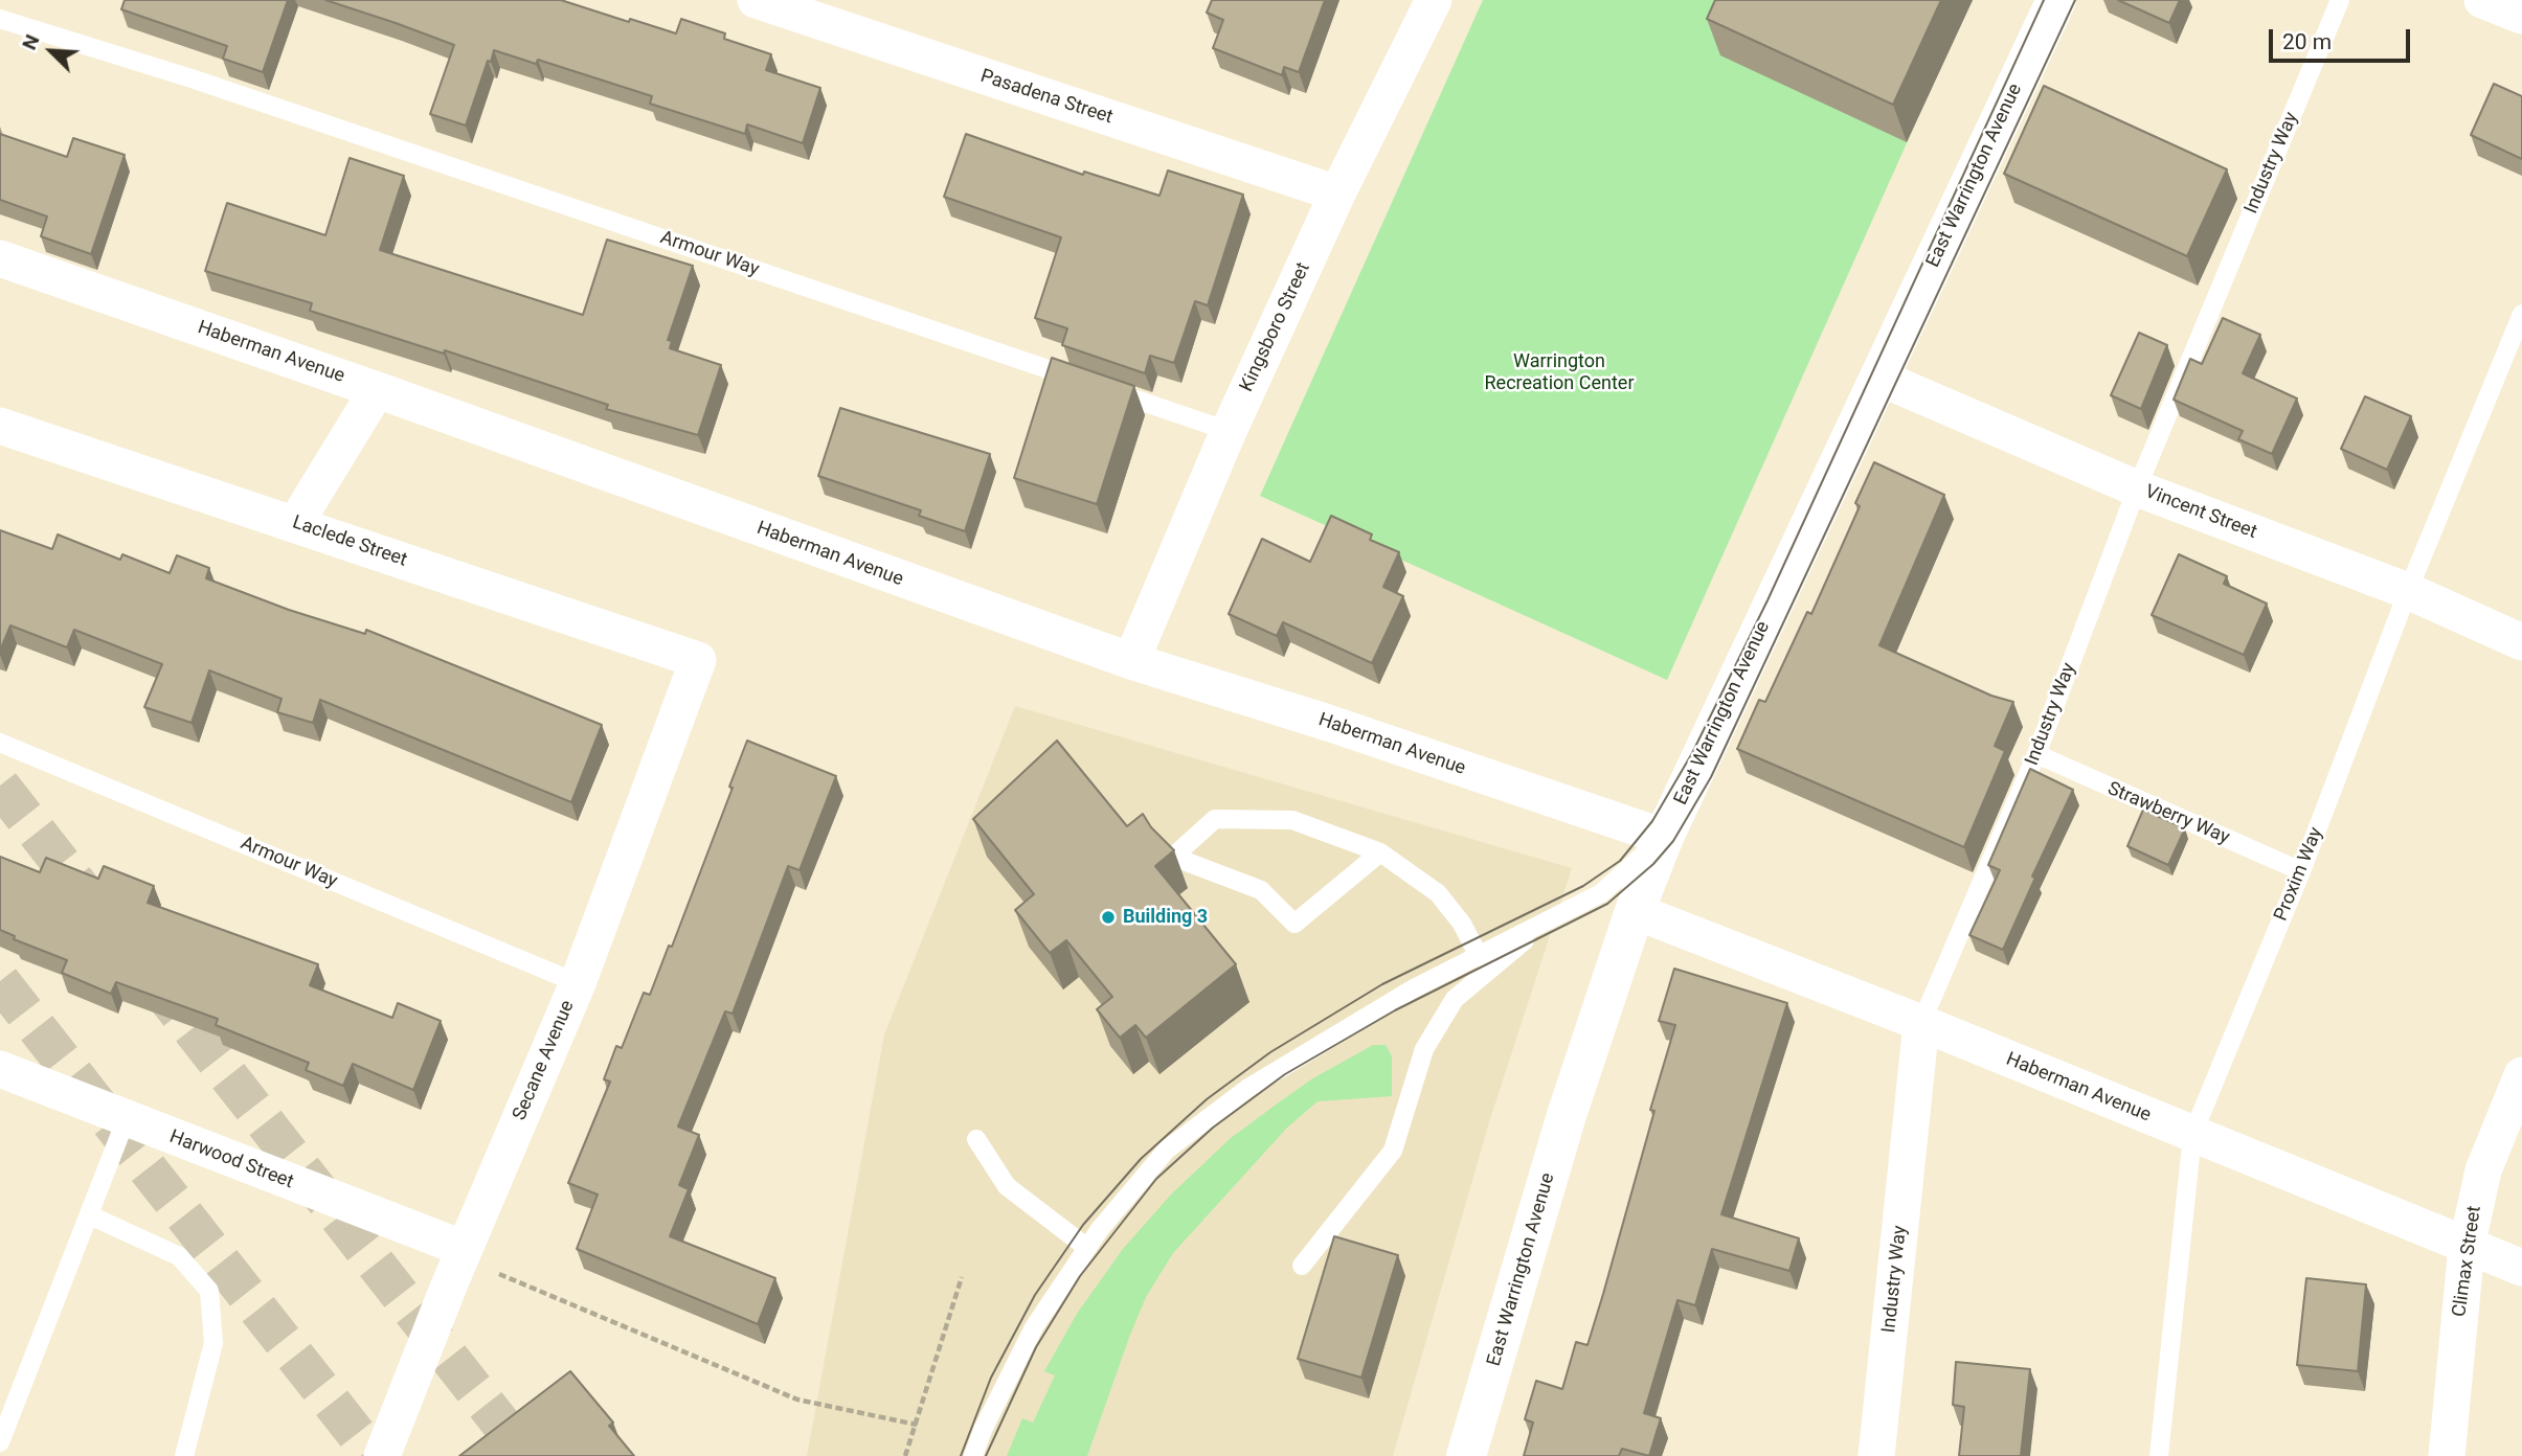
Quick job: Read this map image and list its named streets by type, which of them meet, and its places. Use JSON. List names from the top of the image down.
{
  "streets": {
    "main road": ["East Warrington Avenue"],
    "street": [
      "Pasadena Street",
      "Industry Way",
      "Kingsboro Street",
      "Haberman Avenue",
      "Vincent Street",
      "Laclede Street",
      "Secane Avenue",
      "Harwood Street",
      "Climax Street"
    ],
    "lane": ["Armour Way", "Strawberry Way", "Proxim Way"]
  },
  "crossings": [
    ["Pasadena Street", "Kingsboro Street"],
    ["Industry Way", "Haberman Avenue"],
    ["Industry Way", "Vincent Street"],
    ["Industry Way", "Strawberry Way"],
    ["East Warrington Avenue", "Haberman Avenue"],
    ["East Warrington Avenue", "Vincent Street"],
    ["Armour Way", "Kingsboro Street"],
    ["Armour Way", "Secane Avenue"],
    ["Kingsboro Street", "Haberman Avenue"],
    ["Haberman Avenue", "Proxim Way"],
    ["Haberman Avenue", "Climax Street"],
    ["Vincent Street", "Proxim Way"],
    ["Laclede Street", "Secane Avenue"],
    ["Strawberry Way", "Proxim Way"],
    ["Secane Avenue", "Harwood Street"]
  ],
  "parks": ["Warrington Recreation Center"],
  "places": ["Building 3"],
  "scale_bar": "20 m",
  "north": "top left"
}
